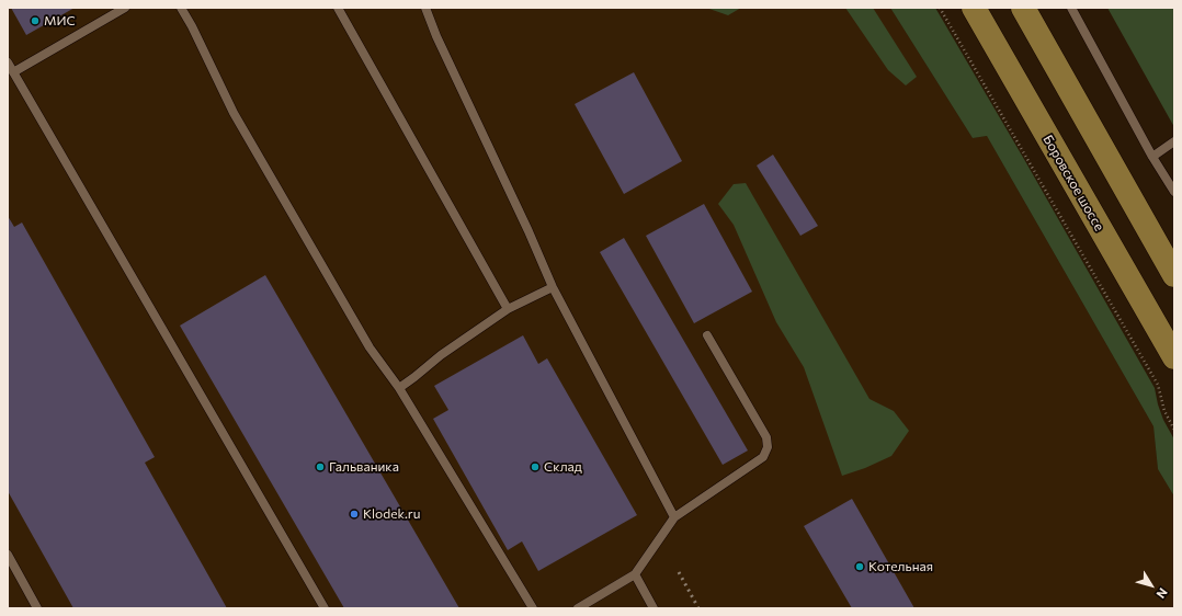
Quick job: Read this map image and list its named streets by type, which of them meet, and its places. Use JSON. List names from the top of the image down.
{
  "streets": {
    "main road": ["Боровское шоссе"]
  },
  "places": [
    "МИС",
    "Гальваника",
    "Склад",
    "Klodek.ru",
    "Котельная"
  ],
  "north": "bottom right"
}
